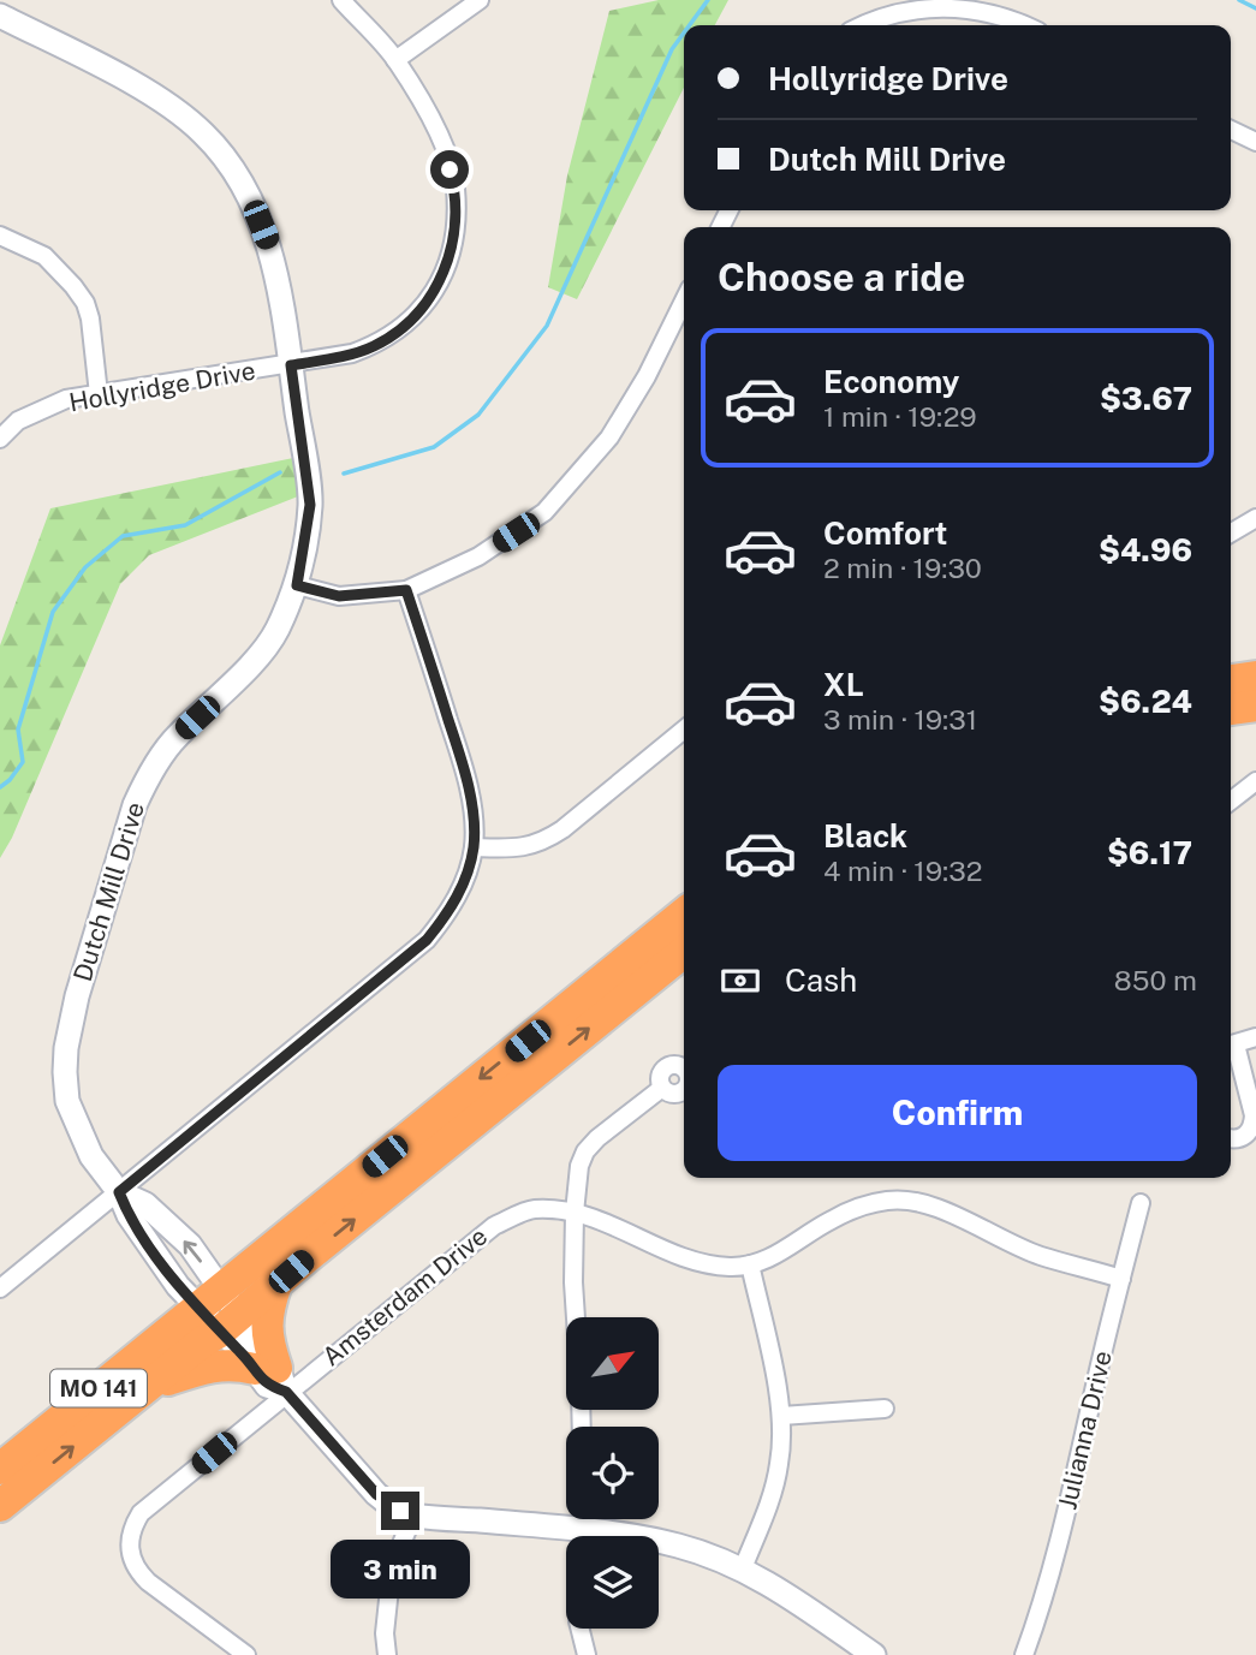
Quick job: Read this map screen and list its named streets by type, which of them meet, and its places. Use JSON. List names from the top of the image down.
{
  "streets": {
    "highway": ["MO 141"],
    "street": [
      "Hollyridge Drive",
      "Dutch Mill Drive",
      "Amsterdam Drive",
      "Julianna Drive"
    ]
  },
  "crossings": [
    ["Hollyridge Drive", "Dutch Mill Drive"],
    ["Dutch Mill Drive", "Amsterdam Drive"],
    ["Dutch Mill Drive", "MO 141"],
    ["Amsterdam Drive", "Julianna Drive"]
  ],
  "north": "top right",
  "page": {
    "banner": ["Hollyridge Drive", "Dutch Mill Drive"],
    "heading": "Choose a ride",
    "list": [
      {
        "name": "Economy",
        "note": "1 min · 19:29",
        "value": "$3.67"
      },
      {
        "name": "Comfort",
        "note": "2 min · 19:30",
        "value": "$4.96"
      },
      {
        "name": "XL",
        "note": "3 min · 19:31",
        "value": "$6.24"
      },
      {
        "name": "Black",
        "note": "4 min · 19:32",
        "value": "$6.17"
      }
    ],
    "pay": ["Cash", "850 m"],
    "buttons": "Confirm",
    "bubble": "3 min"
  }
}
